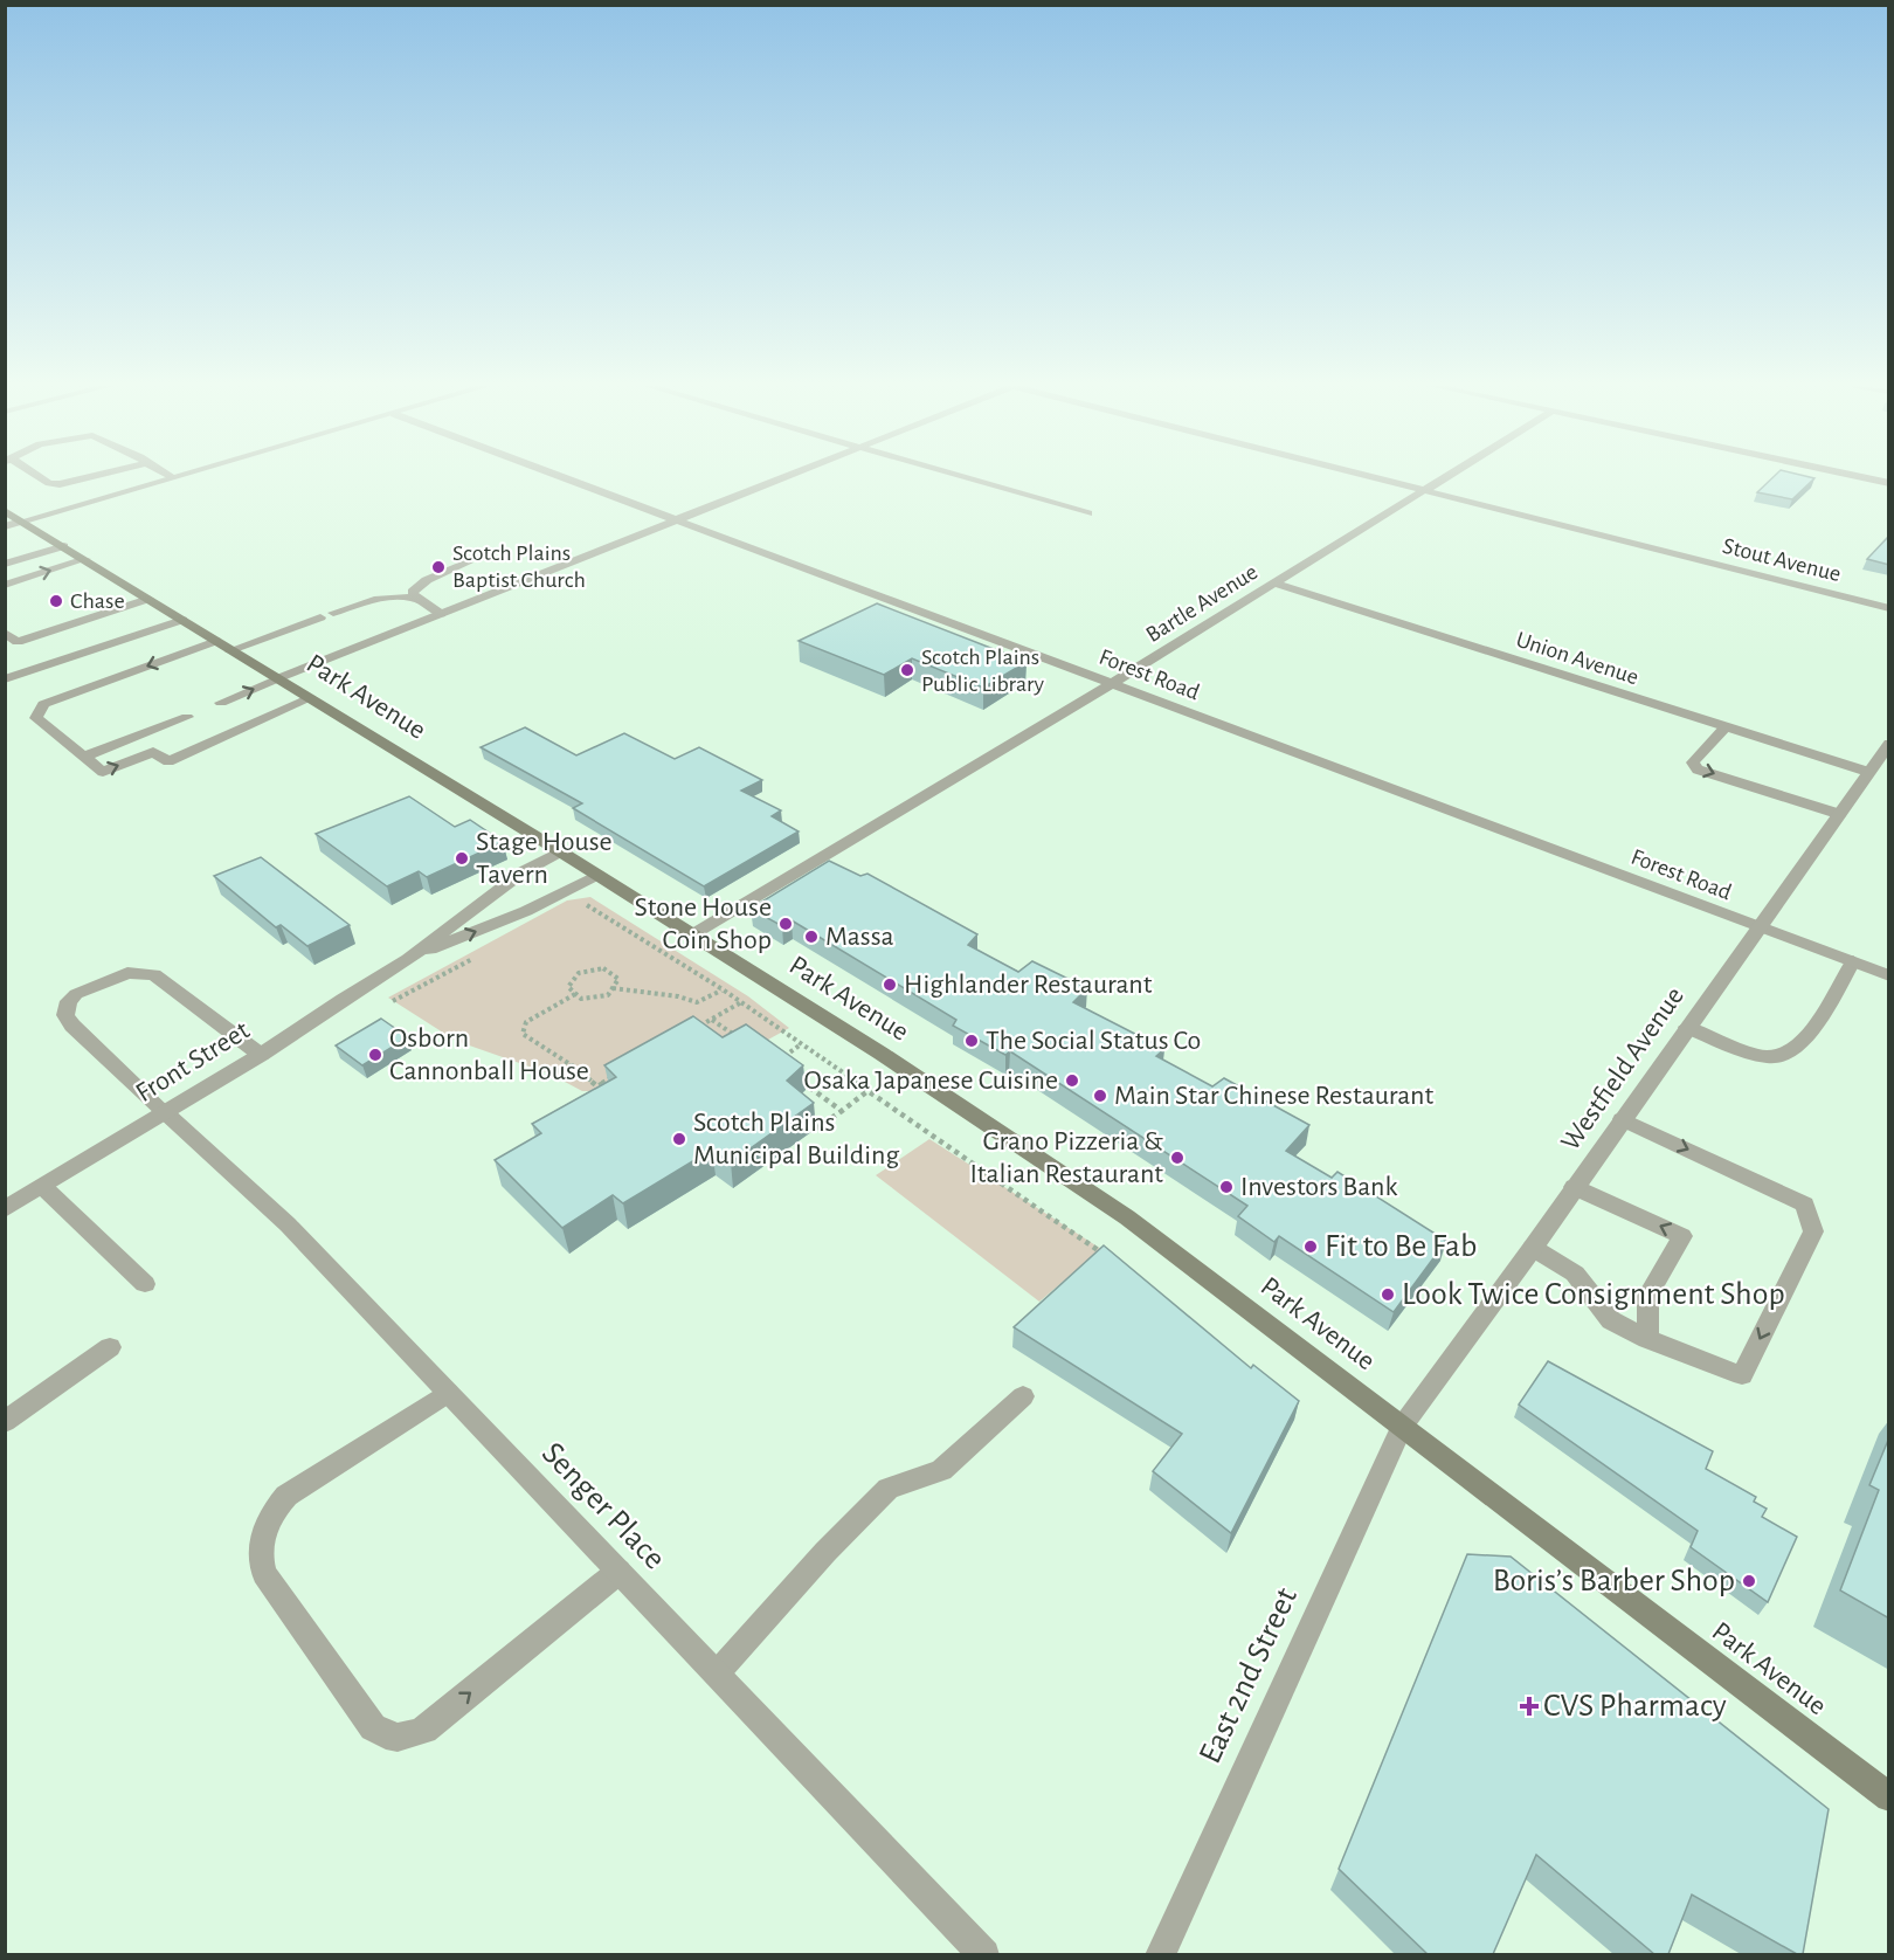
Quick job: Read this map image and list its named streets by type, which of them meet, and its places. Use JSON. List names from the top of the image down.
{
  "streets": {
    "main road": ["Park Avenue"],
    "street": [
      "Stout Avenue",
      "Bartle Avenue",
      "Union Avenue",
      "Forest Road",
      "Front Street",
      "Westfield Avenue",
      "Senger Place",
      "East 2nd Street"
    ]
  },
  "crossings": [
    ["Stout Avenue", "Bartle Avenue"],
    ["Bartle Avenue", "Union Avenue"],
    ["Bartle Avenue", "Forest Road"],
    ["Bartle Avenue", "Park Avenue"],
    ["Union Avenue", "Westfield Avenue"],
    ["Forest Road", "Westfield Avenue"],
    ["Park Avenue", "Front Street"],
    ["Park Avenue", "Westfield Avenue"],
    ["Park Avenue", "East 2nd Street"],
    ["Front Street", "Senger Place"],
    ["Westfield Avenue", "East 2nd Street"]
  ],
  "places": {
    "other": [
      "Scotch Plains Baptist Church",
      "Chase",
      "Scotch Plains Public Library",
      "Stage House Tavern",
      "Stone House Coin Shop",
      "Massa",
      "Highlander Restaurant",
      "The Social Status Co",
      "Osborn Cannonball House",
      "Osaka Japanese Cuisine",
      "Main Star Chinese Restaurant",
      "Scotch Plains Municipal Building",
      "Grano Pizzeria & Italian Restaurant",
      "Investors Bank",
      "Fit to Be Fab",
      "Look Twice Consignment Shop",
      "Boris’s Barber Shop"
    ],
    "health": ["CVS Pharmacy"]
  }
}
